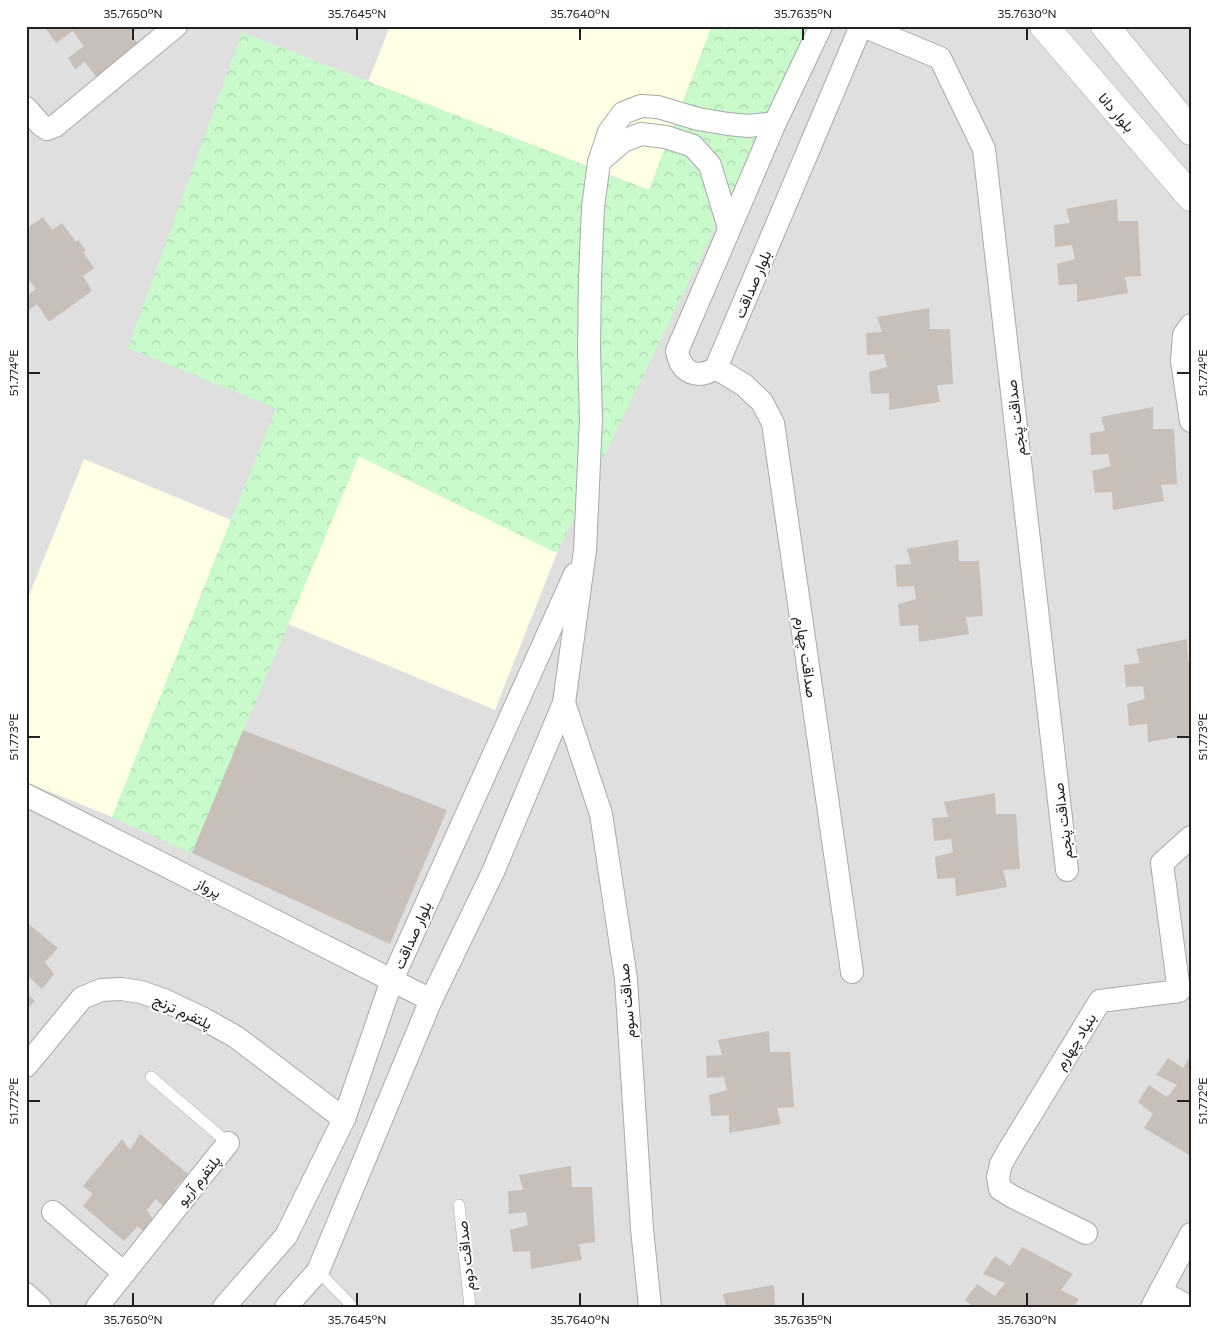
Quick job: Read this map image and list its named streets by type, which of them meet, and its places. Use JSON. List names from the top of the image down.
{
  "streets": {
    "street": [
      "بلوار دانا",
      "بلوار صداقت",
      "صداقت پنجم",
      "صداقت چهارم",
      "پرواز",
      "صداقت سوم",
      "پلتفرم ترنج",
      "بنیاد چهارم",
      "پلتفرم آریو"
    ],
    "lane": ["صداقت دوم"]
  },
  "crossings": [
    ["بلوار صداقت", "صداقت پنجم"],
    ["بلوار صداقت", "صداقت چهارم"],
    ["بلوار صداقت", "پرواز"],
    ["بلوار صداقت", "صداقت سوم"],
    ["بلوار صداقت", "پلتفرم ترنج"]
  ],
  "coordinates": [
    "35.7650°N",
    "35.7645°N",
    "35.7640°N",
    "35.7635°N",
    "35.7630°N",
    "51.774°E",
    "51.773°E",
    "51.772°E"
  ]
}
